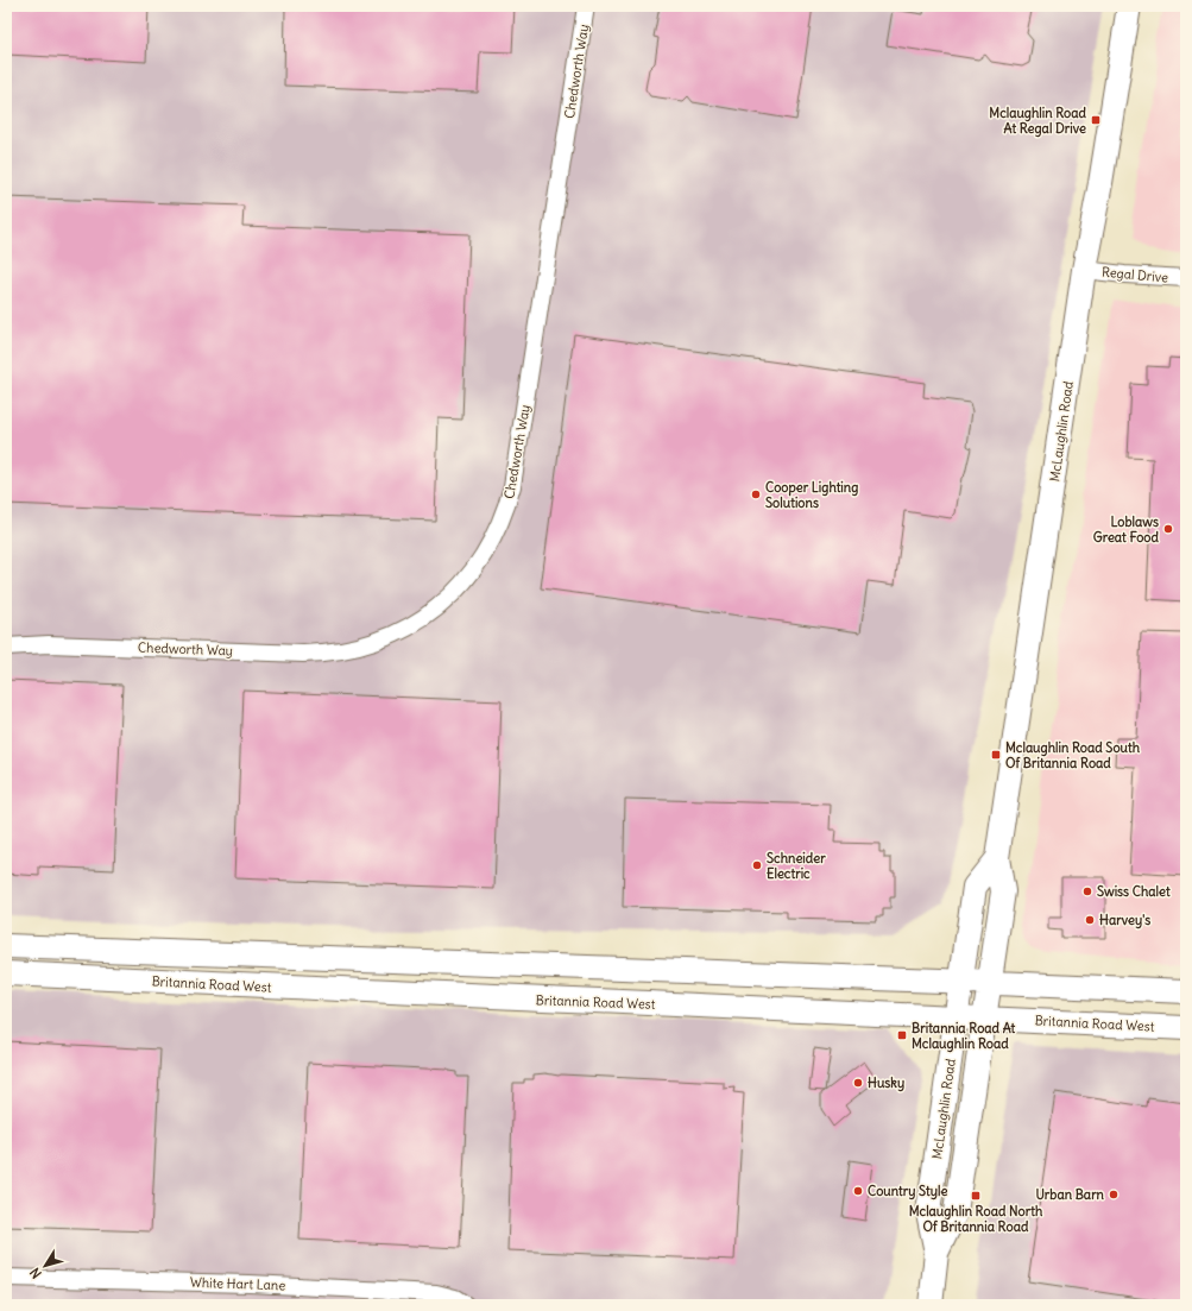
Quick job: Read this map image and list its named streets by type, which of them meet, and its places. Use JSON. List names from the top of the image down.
{
  "streets": {
    "main road": ["McLaughlin Road", "Britannia Road West"],
    "street": ["Chedworth Way", "Regal Drive", "White Hart Lane"]
  },
  "crossings": [
    ["Regal Drive", "McLaughlin Road"],
    ["McLaughlin Road", "Britannia Road West"]
  ],
  "places": {
    "transit": [
      "Mclaughlin Road At Regal Drive",
      "Mclaughlin Road South Of Britannia Road",
      "Britannia Road At Mclaughlin Road",
      "Mclaughlin Road North Of Britannia Road"
    ],
    "other": [
      "Cooper Lighting Solutions",
      "Loblaws Great Food",
      "Schneider Electric",
      "Swiss Chalet",
      "Harvey's",
      "Husky",
      "Country Style",
      "Urban Barn"
    ]
  },
  "north": "bottom left"
}
